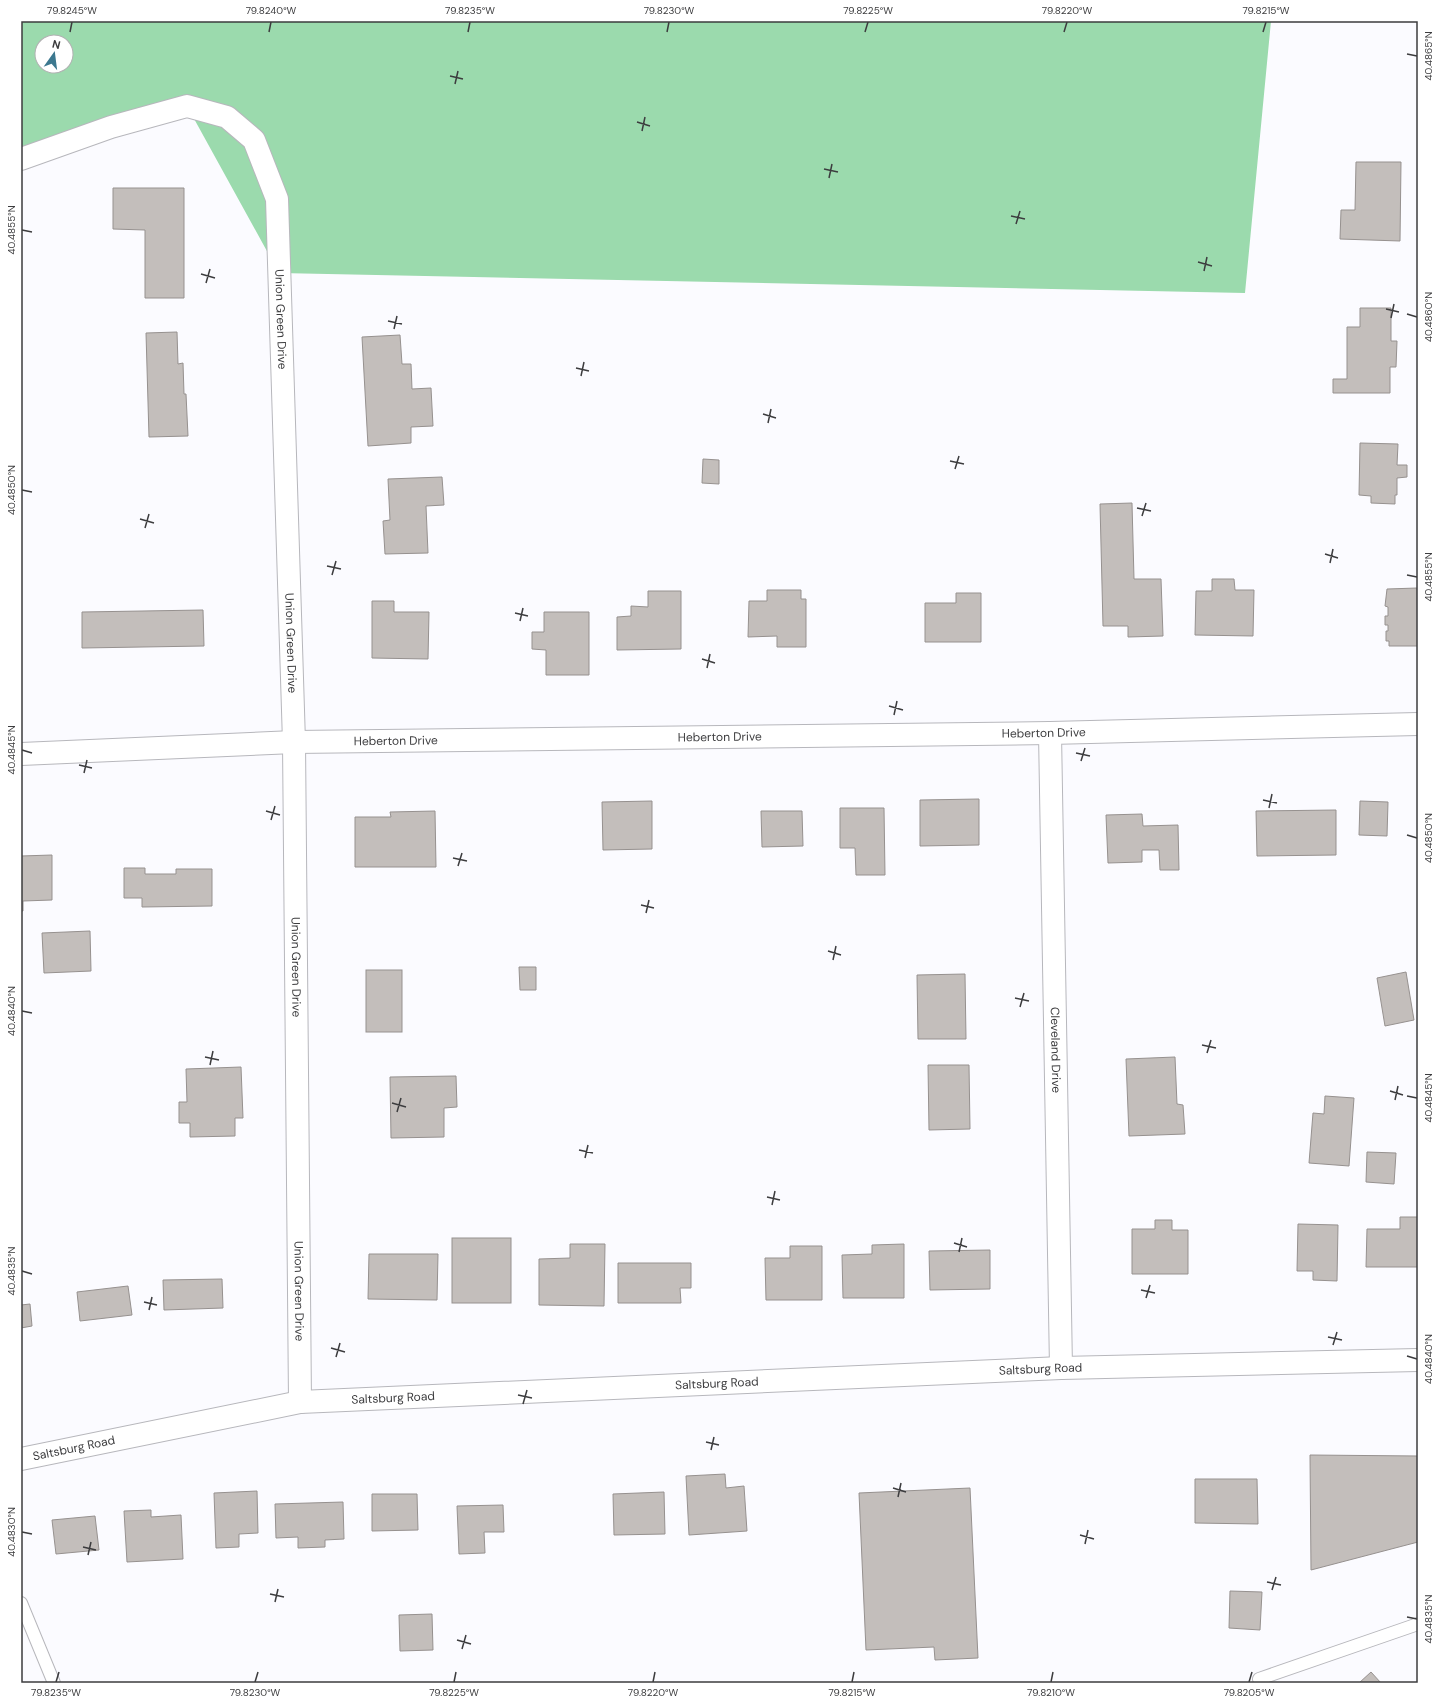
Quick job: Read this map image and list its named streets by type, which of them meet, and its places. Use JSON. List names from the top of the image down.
{
  "streets": {
    "street": [
      "Union Green Drive",
      "Heberton Drive",
      "Cleveland Drive",
      "Saltsburg Road"
    ]
  },
  "crossings": [
    ["Union Green Drive", "Heberton Drive"],
    ["Union Green Drive", "Saltsburg Road"],
    ["Heberton Drive", "Cleveland Drive"],
    ["Cleveland Drive", "Saltsburg Road"]
  ],
  "north": "top",
  "coordinates": [
    "79.8245°W",
    "79.8240°W",
    "79.8235°W",
    "79.8230°W",
    "79.8225°W",
    "79.8220°W",
    "79.8215°W",
    "40.4865°N",
    "40.4855°N",
    "40.4860°N",
    "40.4850°N",
    "40.4845°N",
    "40.4840°N",
    "40.4835°N",
    "40.4830°N",
    "79.8210°W",
    "79.8205°W"
  ]
}
